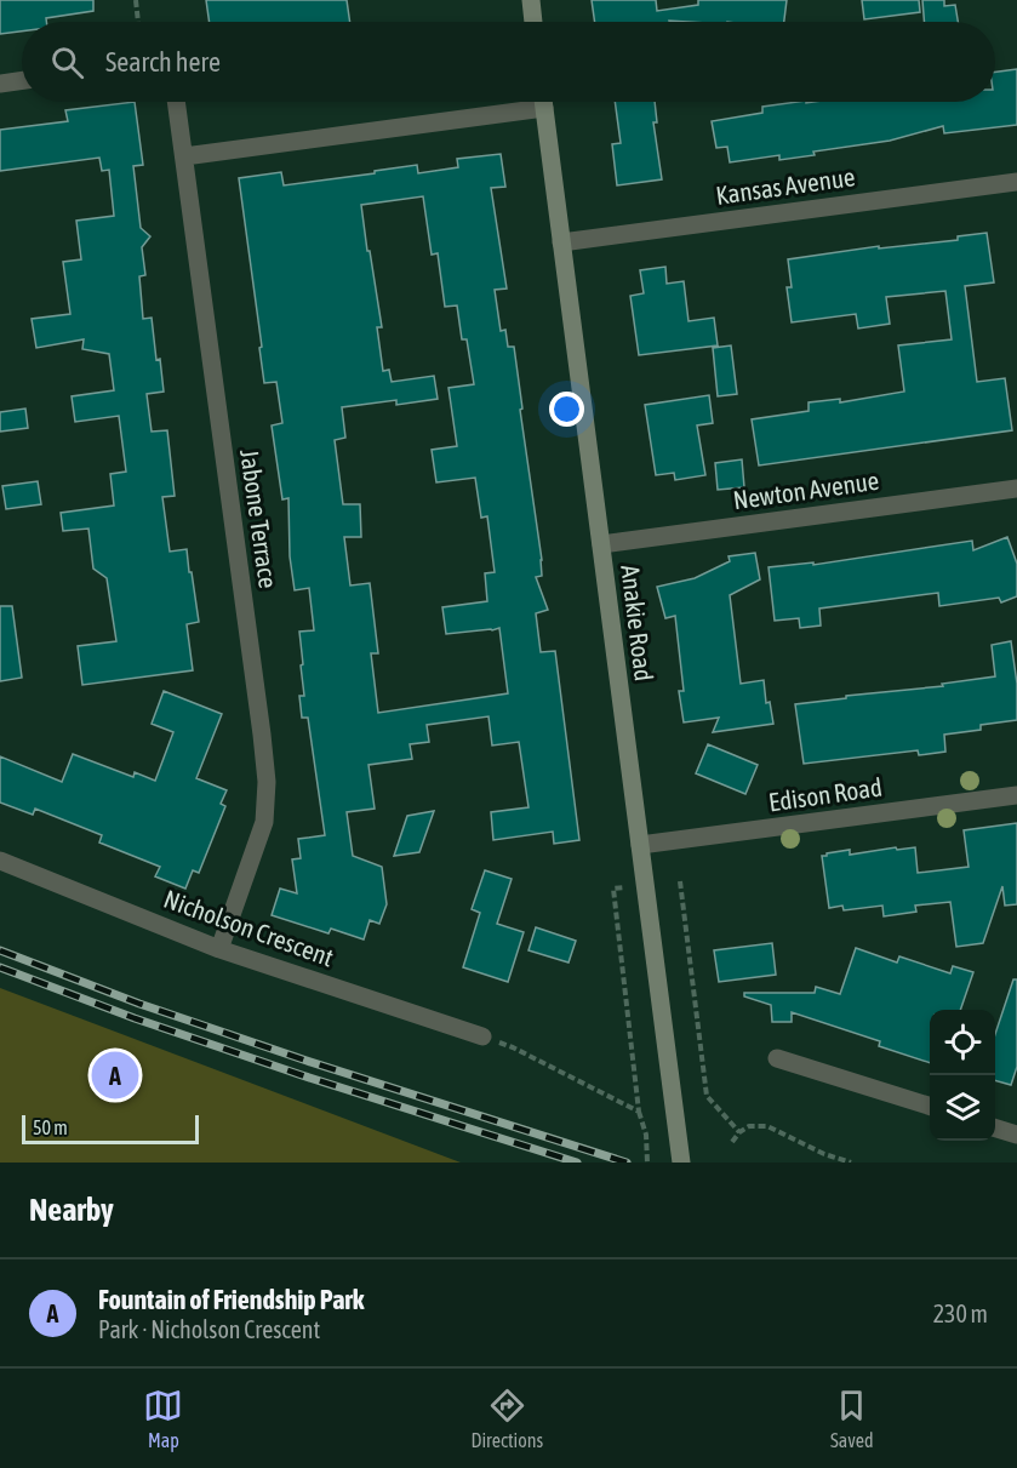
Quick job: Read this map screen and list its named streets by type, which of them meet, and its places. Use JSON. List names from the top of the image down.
{
  "streets": {
    "main road": ["Anakie Road"],
    "street": [
      "Kansas Avenue",
      "Newton Avenue",
      "Jabone Terrace",
      "Edison Road",
      "Nicholson Crescent"
    ]
  },
  "crossings": [
    ["Kansas Avenue", "Anakie Road"],
    ["Newton Avenue", "Anakie Road"],
    ["Jabone Terrace", "Nicholson Crescent"],
    ["Anakie Road", "Edison Road"]
  ],
  "scale_bar": "50 m",
  "page": {
    "search": "Search here",
    "pins": "A",
    "scale": "50 m",
    "heading": "Nearby",
    "list": [
      {
        "mark": "A",
        "name": "Fountain of Friendship Park",
        "note": "Park · Nicholson Crescent",
        "value": "230 m"
      }
    ],
    "nav": ["Map", "Directions", "Saved"]
  }
}
